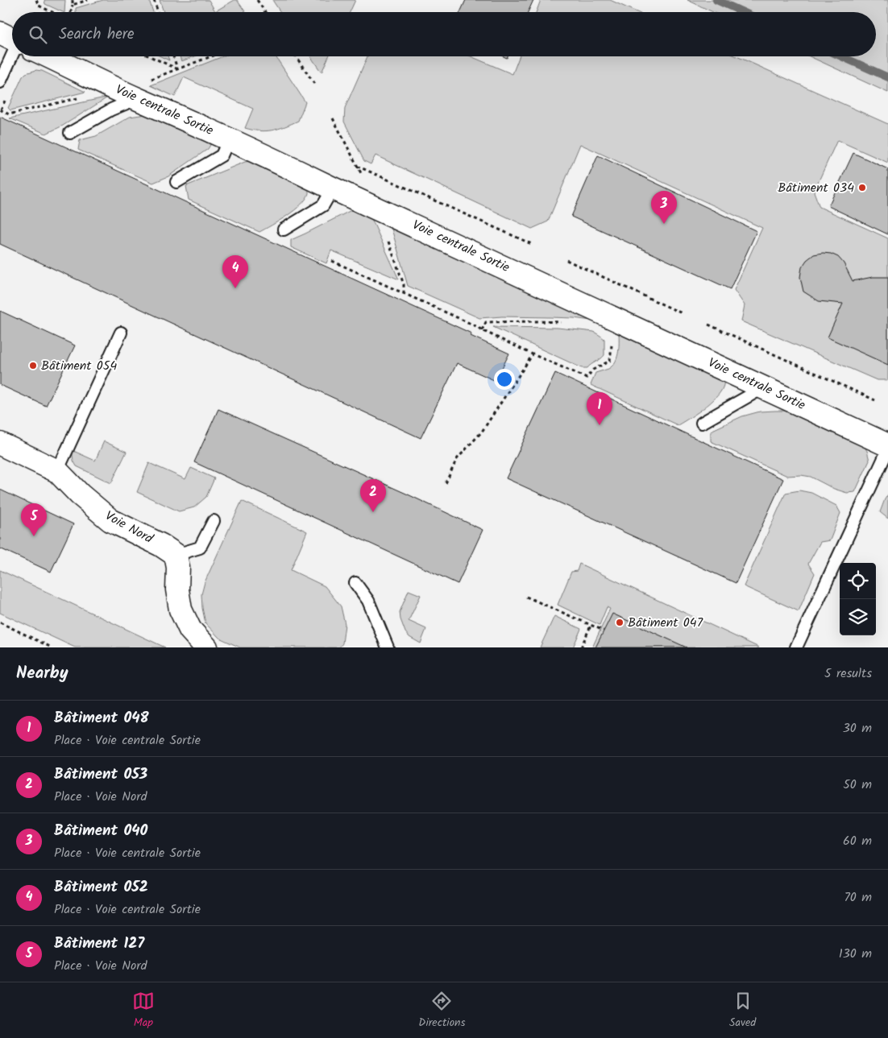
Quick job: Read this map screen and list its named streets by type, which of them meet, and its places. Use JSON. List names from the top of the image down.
{
  "streets": {
    "street": ["Voie centrale Sortie", "Voie Nord"]
  },
  "places": ["Bâtiment 034", "Bâtiment 054", "Bâtiment 047"],
  "page": {
    "search": "Search here",
    "pins": [
      "3",
      "4",
      "1",
      "2",
      "5"
    ],
    "heading": ["Nearby", "5 results"],
    "list": [
      {
        "mark": "1",
        "name": "Bâtiment 048",
        "note": "Place · Voie centrale Sortie",
        "value": "30 m"
      },
      {
        "mark": "2",
        "name": "Bâtiment 053",
        "note": "Place · Voie Nord",
        "value": "50 m"
      },
      {
        "mark": "3",
        "name": "Bâtiment 040",
        "note": "Place · Voie centrale Sortie",
        "value": "60 m"
      },
      {
        "mark": "4",
        "name": "Bâtiment 052",
        "note": "Place · Voie centrale Sortie",
        "value": "70 m"
      },
      {
        "mark": "5",
        "name": "Bâtiment 127",
        "note": "Place · Voie Nord",
        "value": "130 m"
      }
    ],
    "nav": ["Map", "Directions", "Saved"]
  }
}
